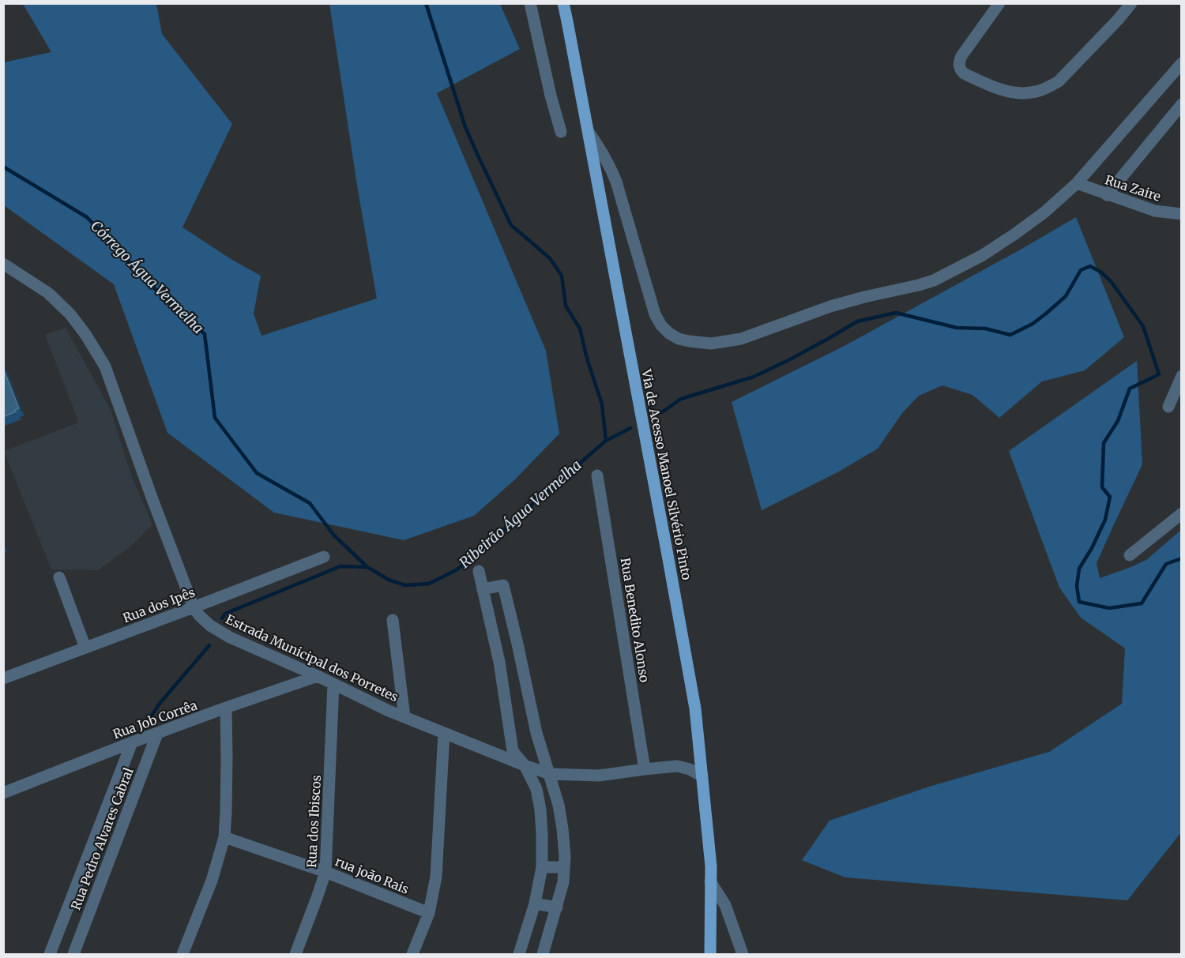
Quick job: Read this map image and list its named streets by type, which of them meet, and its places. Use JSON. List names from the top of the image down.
{
  "streets": {
    "main road": ["Via de Acesso Manoel Silvério Pinto"],
    "street": [
      "Rua Zaire",
      "Rua dos Ipês",
      "Rua Benedito Alonso",
      "Estrada Municipal dos Porretes",
      "Rua Job Corrêa",
      "Rua dos Ibiscos",
      "Rua Pedro Alvares Cabral",
      "rua joão Rais"
    ]
  },
  "crossings": [
    ["Via de Acesso Manoel Silvério Pinto", "Estrada Municipal dos Porretes"],
    ["Rua dos Ipês", "Estrada Municipal dos Porretes"],
    ["Rua Benedito Alonso", "Estrada Municipal dos Porretes"],
    ["Estrada Municipal dos Porretes", "Rua Job Corrêa"],
    ["Estrada Municipal dos Porretes", "Rua dos Ibiscos"],
    ["Rua Job Corrêa", "Rua Pedro Alvares Cabral"],
    ["Rua dos Ibiscos", "rua joão Rais"]
  ],
  "water": ["Córrego Água Vermelha", "Ribeirão Água Vermelha"]
}
